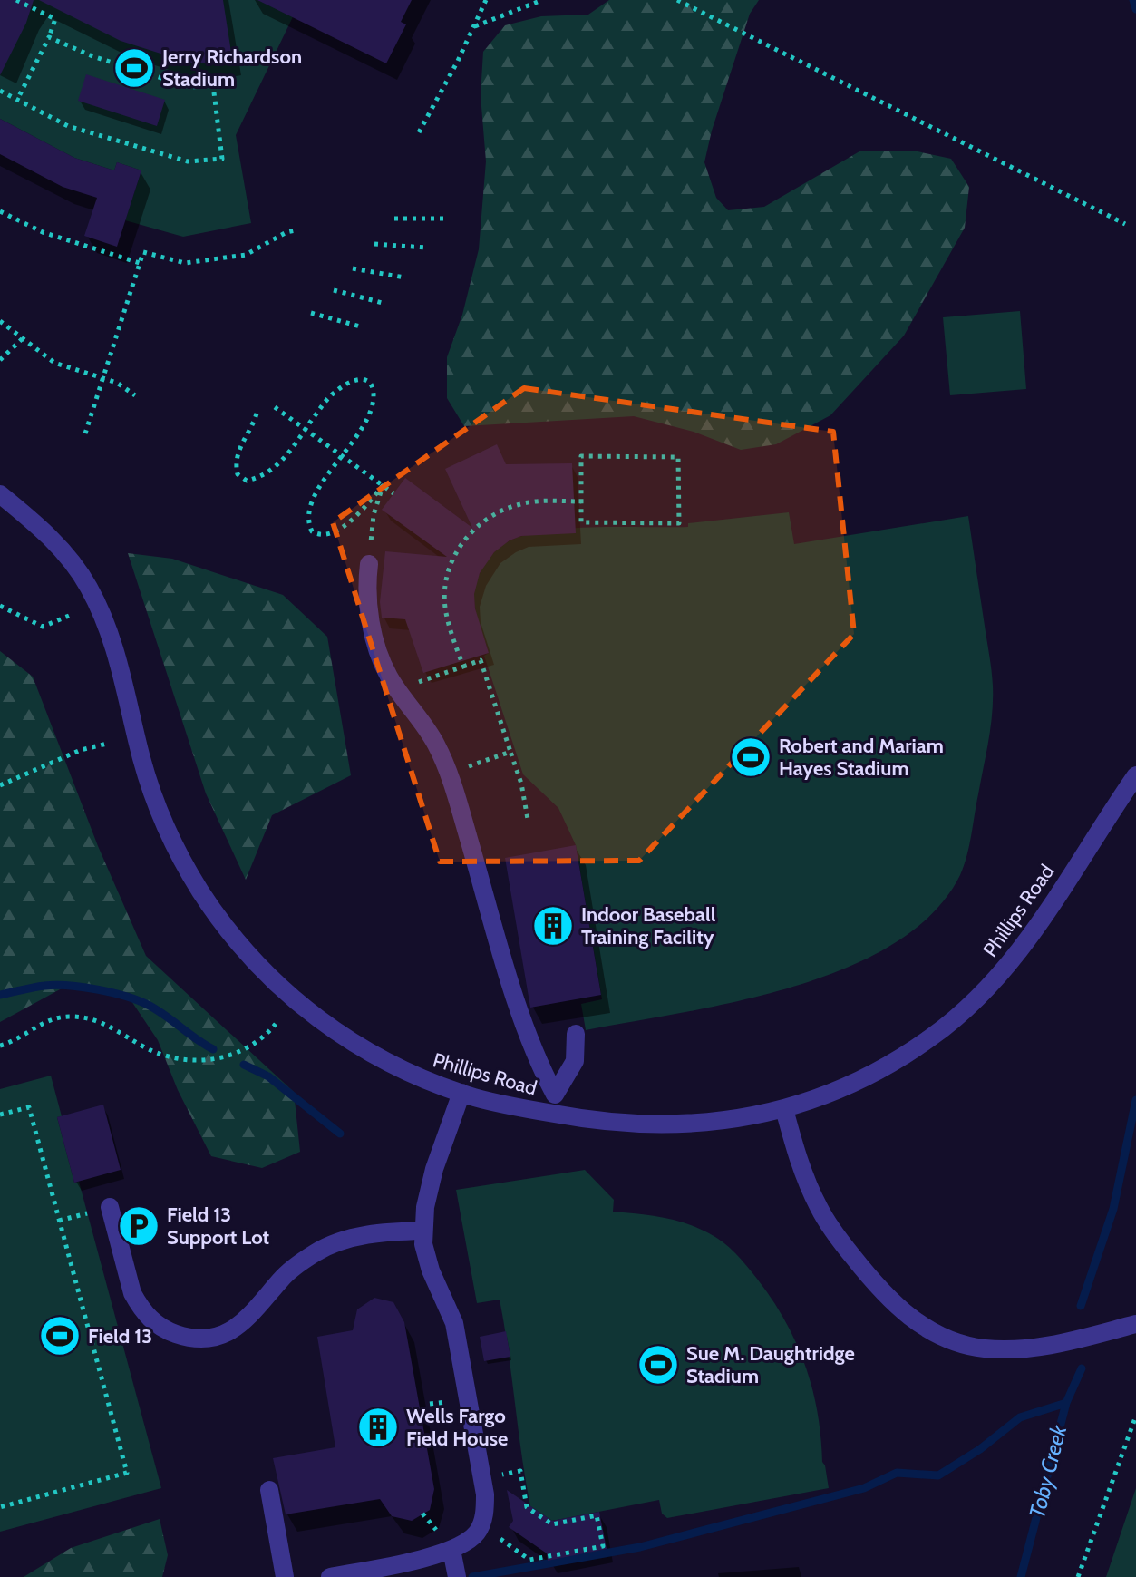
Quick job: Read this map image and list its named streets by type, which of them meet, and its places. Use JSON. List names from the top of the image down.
{
  "streets": {
    "street": ["Phillips Road"]
  },
  "water": ["Toby Creek"],
  "places": {
    "sports": [
      "Jerry Richardson Stadium",
      "Robert and Mariam Hayes Stadium",
      "Field 13",
      "Sue M. Daughtridge Stadium"
    ],
    "building": ["Indoor Baseball Training Facility", "Wells Fargo Field House"],
    "parking": ["Field 13 Support Lot"]
  }
}
